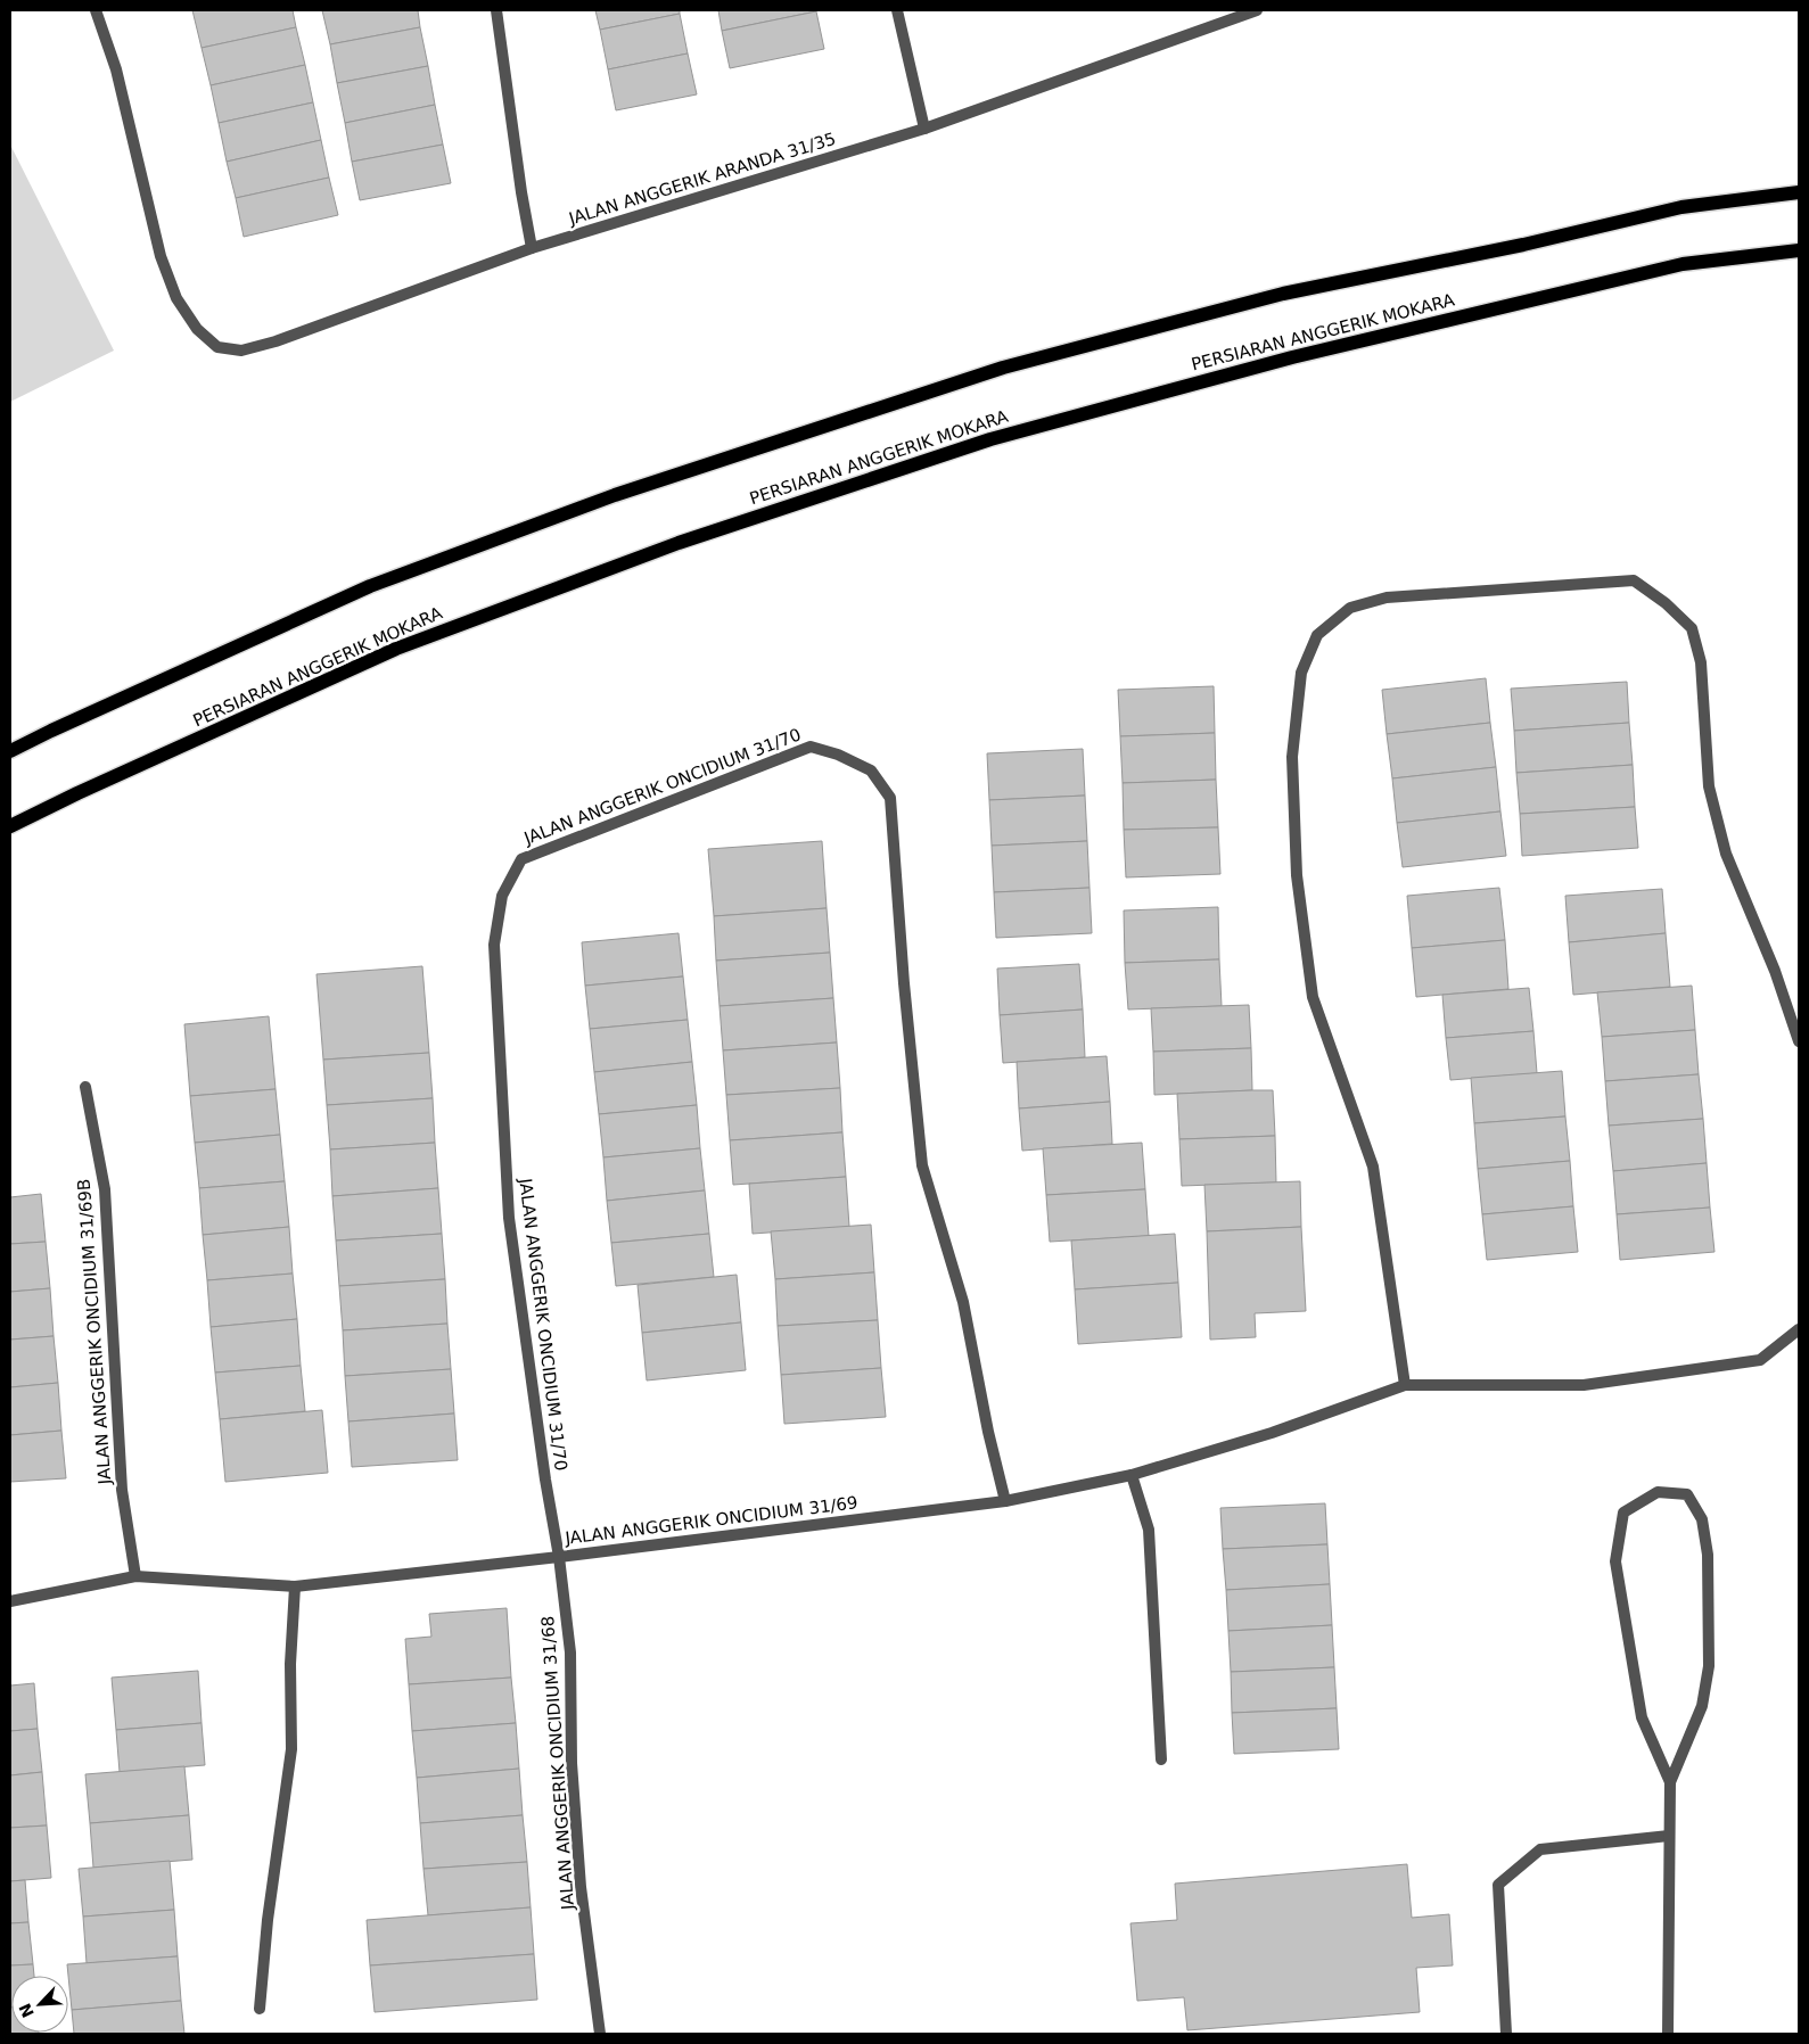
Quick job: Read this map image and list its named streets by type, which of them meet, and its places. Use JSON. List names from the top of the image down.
{
  "streets": {
    "main road": ["PERSIARAN ANGGERIK MOKARA"],
    "street": [
      "JALAN ANGGERIK ARANDA 31/35",
      "JALAN ANGGERIK ONCIDIUM 31/70",
      "JALAN ANGGERIK ONCIDIUM 31/69B",
      "JALAN ANGGERIK ONCIDIUM 31/69",
      "JALAN ANGGERIK ONCIDIUM 31/68"
    ]
  },
  "crossings": [
    ["JALAN ANGGERIK ONCIDIUM 31/70", "JALAN ANGGERIK ONCIDIUM 31/69"],
    ["JALAN ANGGERIK ONCIDIUM 31/70", "JALAN ANGGERIK ONCIDIUM 31/68"],
    ["JALAN ANGGERIK ONCIDIUM 31/69B", "JALAN ANGGERIK ONCIDIUM 31/69"],
    ["JALAN ANGGERIK ONCIDIUM 31/69", "JALAN ANGGERIK ONCIDIUM 31/68"]
  ],
  "north": "bottom left"
}
